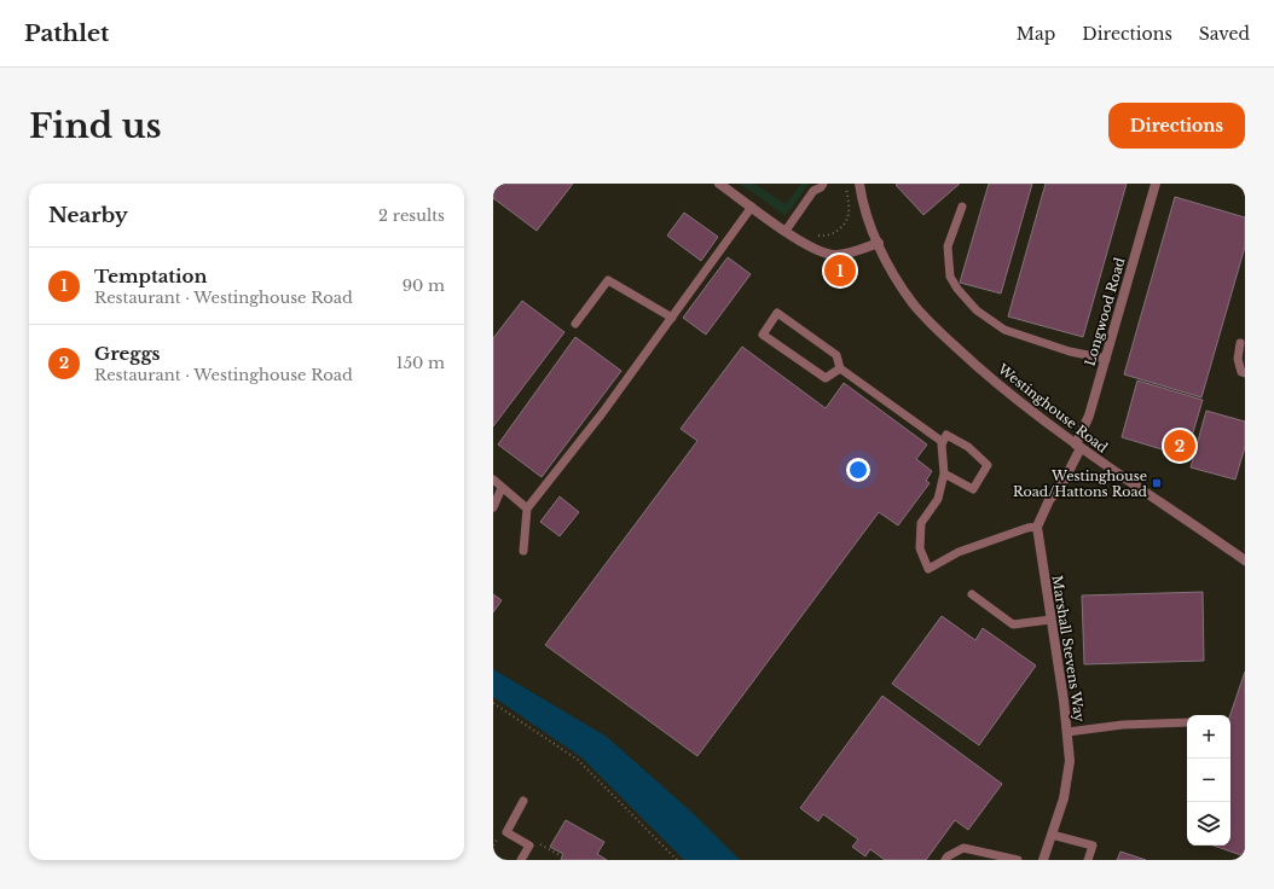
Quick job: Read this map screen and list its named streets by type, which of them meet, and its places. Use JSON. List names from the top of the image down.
{
  "streets": {
    "street": ["Longwood Road", "Westinghouse Road", "Marshall Stevens Way"]
  },
  "crossings": [
    ["Longwood Road", "Westinghouse Road"]
  ],
  "places": {
    "transit": ["Westinghouse Road/Hattons Road"]
  },
  "page": {
    "header": "Pathlet",
    "nav": ["Map", "Directions", "Saved"],
    "buttons": "Directions",
    "title": "Find us",
    "heading": ["Nearby", "2 results"],
    "list": [
      {
        "mark": "1",
        "name": "Temptation",
        "note": "Restaurant · Westinghouse Road",
        "value": "90 m"
      },
      {
        "mark": "2",
        "name": "Greggs",
        "note": "Restaurant · Westinghouse Road",
        "value": "150 m"
      }
    ],
    "pins": ["1", "2"],
    "map_buttons": ["+", "−"]
  }
}
